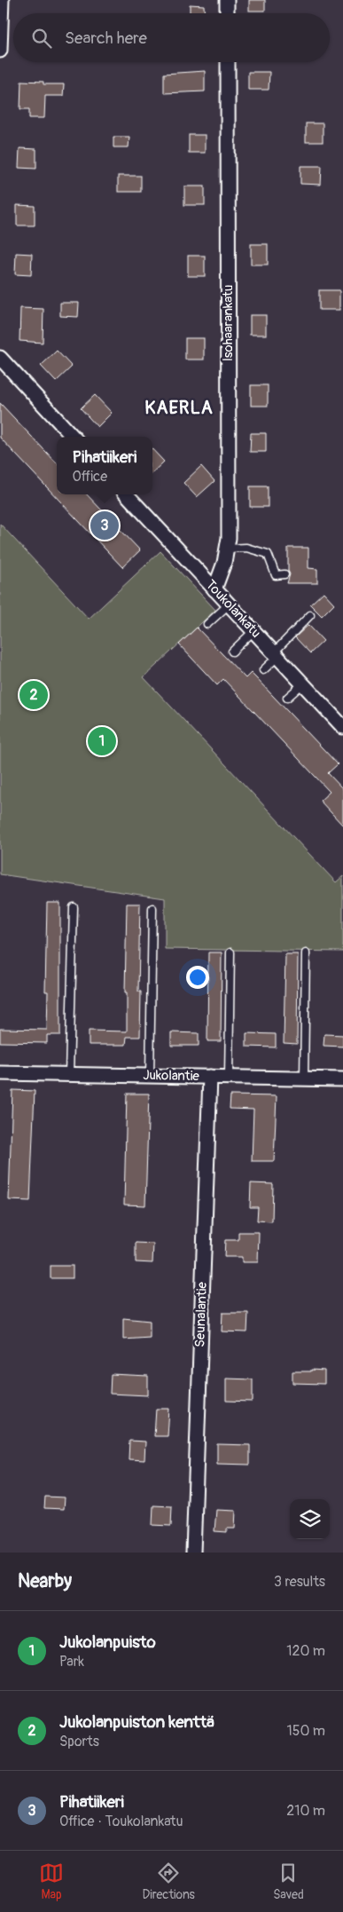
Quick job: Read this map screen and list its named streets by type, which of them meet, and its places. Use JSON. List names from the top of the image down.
{
  "streets": {
    "street": [
      "Isohaarankatu",
      "Toukolankatu",
      "Jukolantie",
      "Seunalantie"
    ]
  },
  "crossings": [
    ["Isohaarankatu", "Toukolankatu"],
    ["Jukolantie", "Seunalantie"]
  ],
  "districts": ["KAERLA"],
  "page": {
    "search": "Search here",
    "popup": ["Pihatiikeri", "Office"],
    "pins": ["3", "2", "1"],
    "heading": ["Nearby", "3 results"],
    "list": [
      {
        "mark": "1",
        "name": "Jukolanpuisto",
        "note": "Park",
        "value": "120 m"
      },
      {
        "mark": "2",
        "name": "Jukolanpuiston kenttä",
        "note": "Sports",
        "value": "150 m"
      },
      {
        "mark": "3",
        "name": "Pihatiikeri",
        "note": "Office · Toukolankatu",
        "value": "210 m"
      }
    ],
    "nav": ["Map", "Directions", "Saved"]
  }
}
